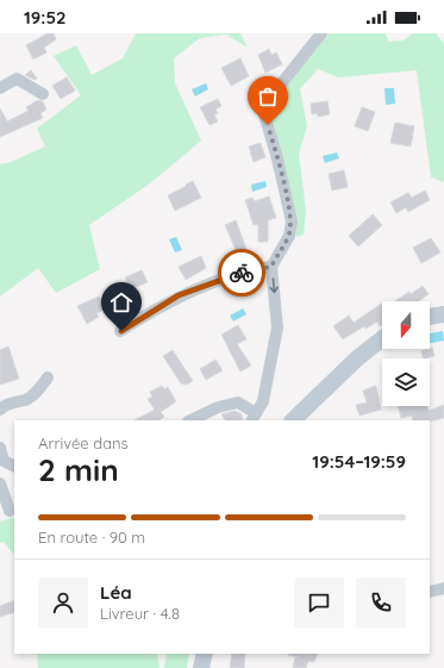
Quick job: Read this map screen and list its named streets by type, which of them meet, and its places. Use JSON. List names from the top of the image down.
{
  "north": "bottom",
  "page": {
    "status": "19:52",
    "heading": ["2 min", "Arrivée dans", "19:54–19:59"],
    "panel": ["Léa", "Livreur · 4.8"],
    "bar": "En route · 90 m"
  }
}
